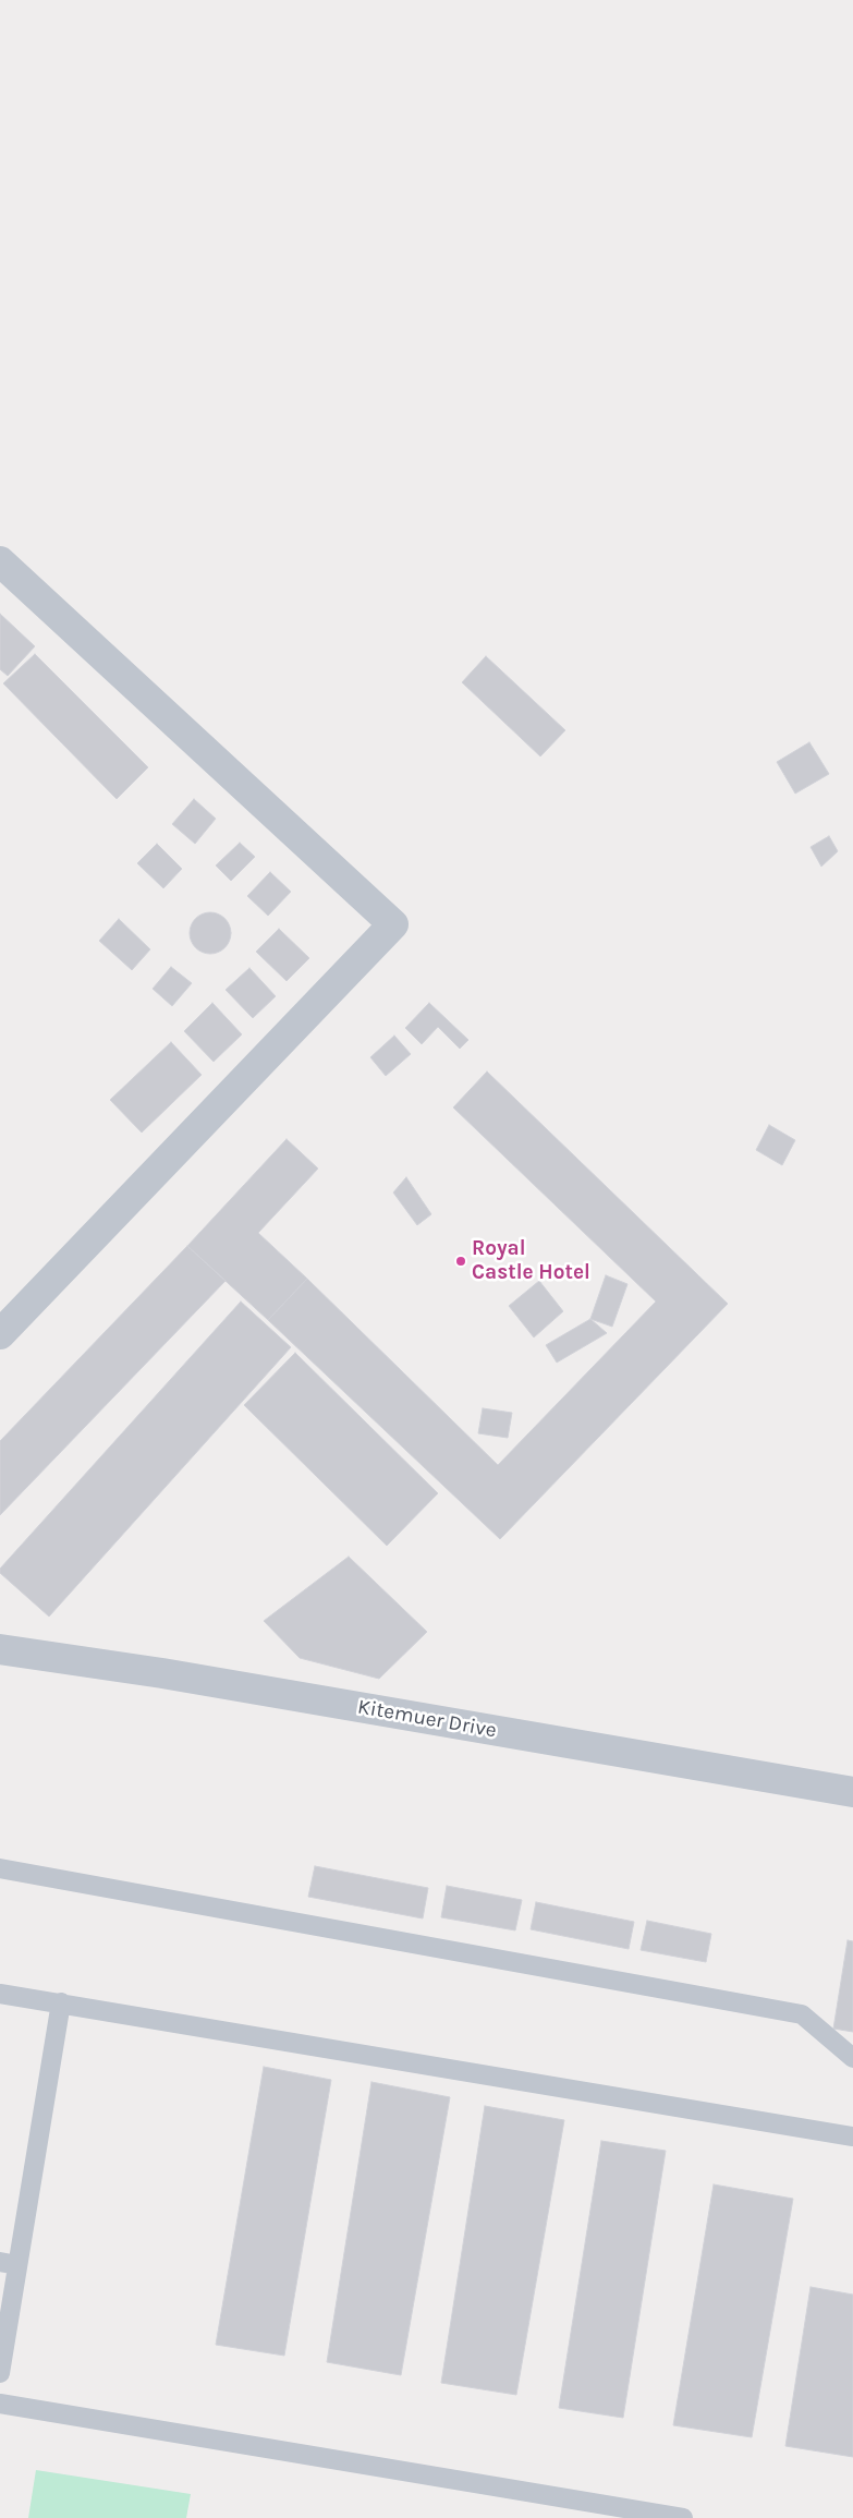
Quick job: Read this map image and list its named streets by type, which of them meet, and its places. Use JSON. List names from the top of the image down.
{
  "streets": {
    "street": ["Kitemuer Drive"]
  },
  "places": ["Royal Castle Hotel"]
}
